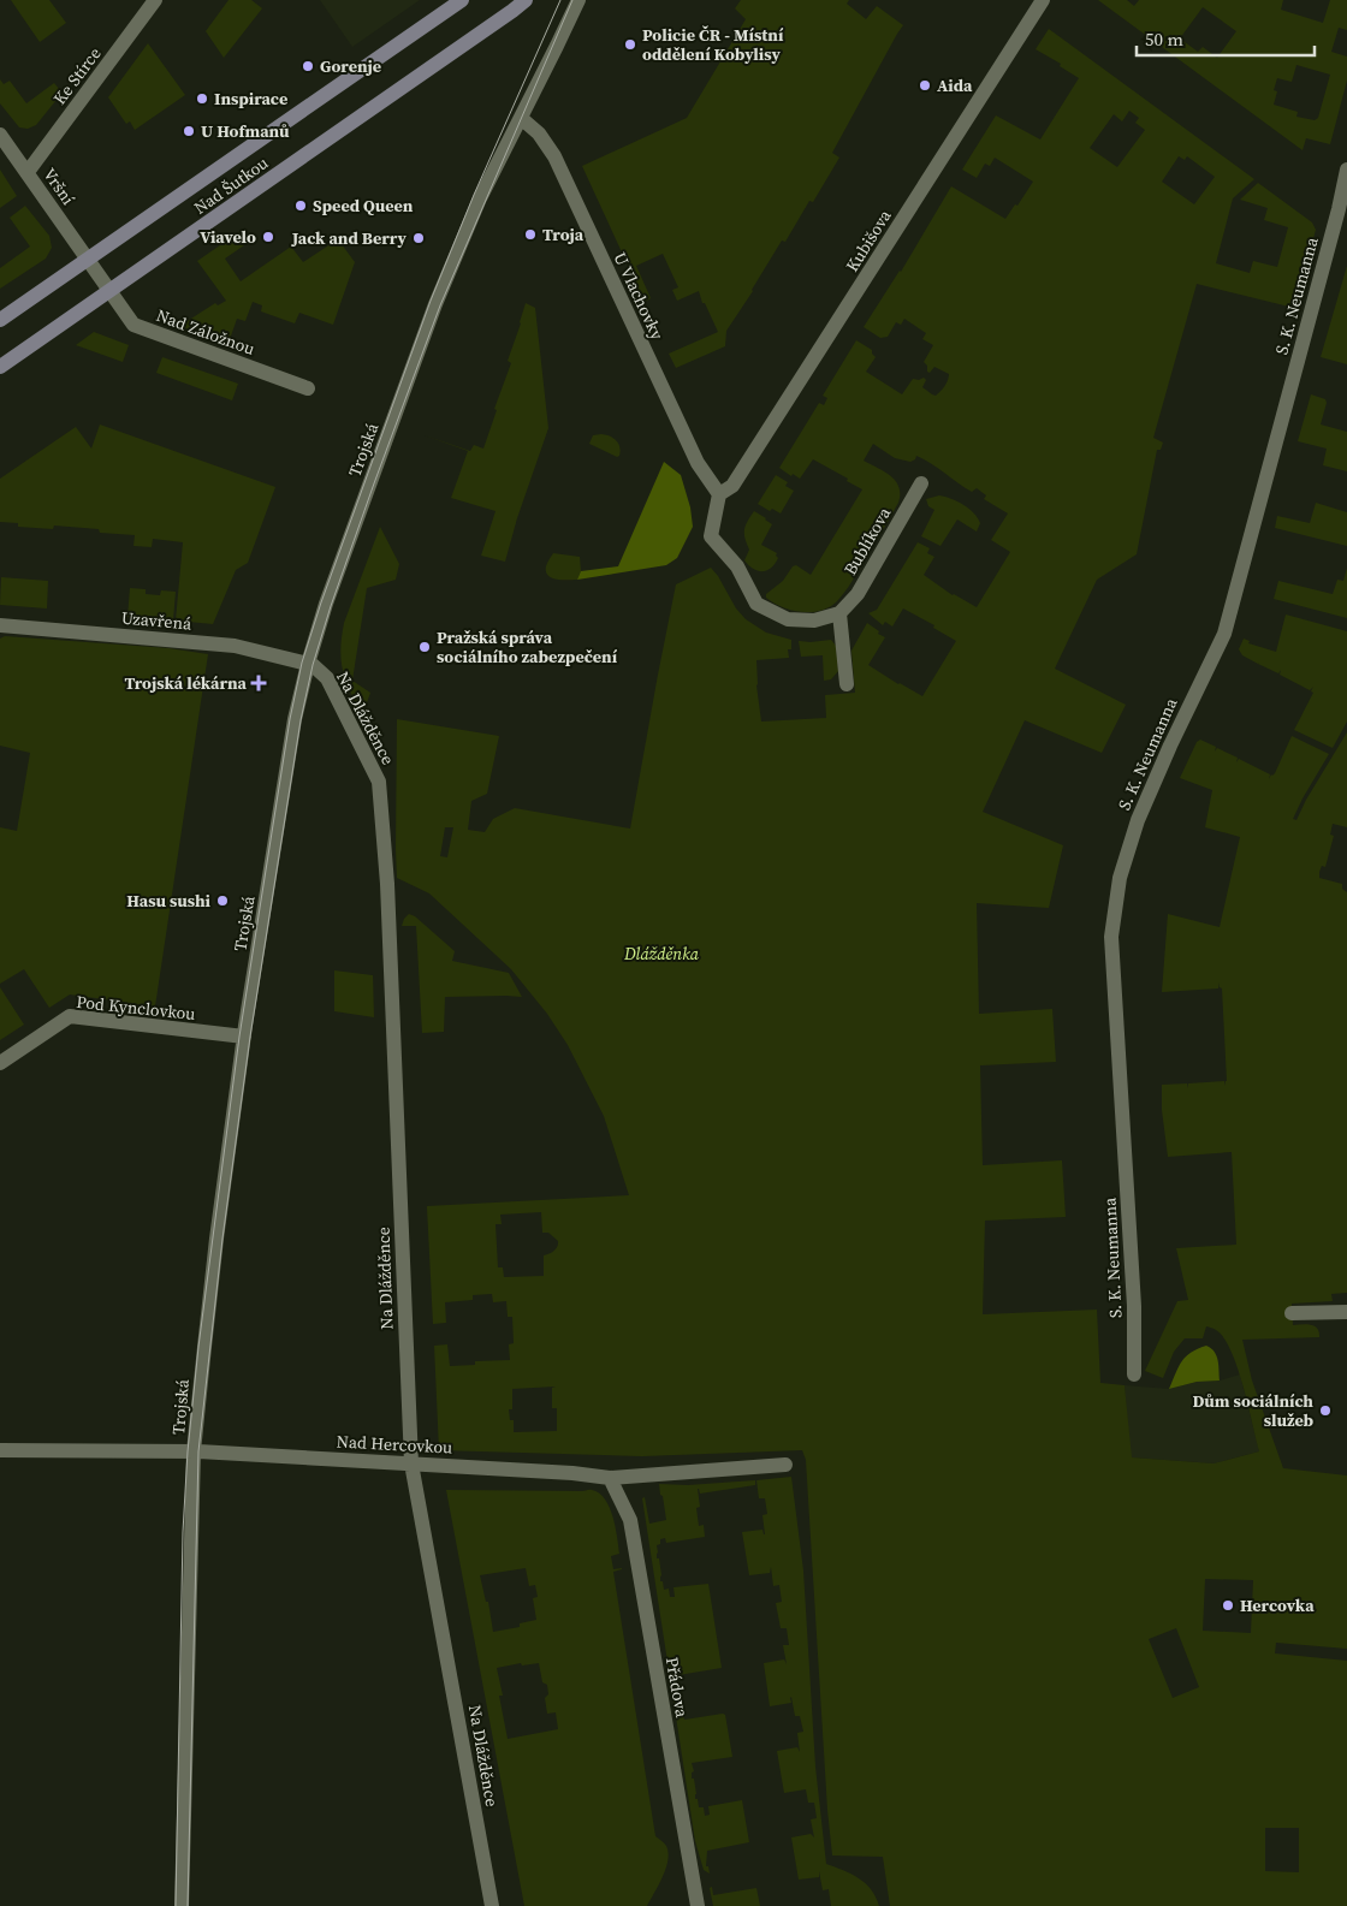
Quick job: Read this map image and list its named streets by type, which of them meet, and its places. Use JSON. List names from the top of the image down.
{
  "streets": {
    "main road": ["Nad Šutkou"],
    "street": [
      "Ke Stírce",
      "Vršní",
      "Kubišova",
      "U Vlachovky",
      "S. K. Neumanna",
      "Nad Záložnou",
      "Trojská",
      "Bublíkova",
      "Uzavřená",
      "Na Dlážděnce",
      "Pod Kynclovkou",
      "Nad Hercovkou",
      "Přádova"
    ]
  },
  "crossings": [
    ["Ke Stírce", "Vršní"],
    ["Nad Šutkou", "Vršní"],
    ["Nad Šutkou", "Nad Záložnou"],
    ["Vršní", "Nad Záložnou"],
    ["Kubišova", "U Vlachovky"],
    ["U Vlachovky", "Trojská"],
    ["Trojská", "Uzavřená"],
    ["Trojská", "Na Dlážděnce"],
    ["Trojská", "Pod Kynclovkou"],
    ["Trojská", "Nad Hercovkou"],
    ["Uzavřená", "Na Dlážděnce"],
    ["Na Dlážděnce", "Nad Hercovkou"],
    ["Nad Hercovkou", "Přádova"]
  ],
  "parks": ["Dlážděnka"],
  "places": {
    "other": [
      "Policie ČR - Místní oddělení Kobylisy",
      "Gorenje",
      "Aida",
      "Inspirace",
      "U Hofmanů",
      "Speed Queen",
      "Troja",
      "Viavelo",
      "Jack and Berry",
      "Pražská správa sociálního zabezpečení",
      "Hasu sushi",
      "Dům sociálních služeb",
      "Hercovka"
    ],
    "health": ["Trojská lékárna"]
  },
  "scale_bar": "50 m"
}
